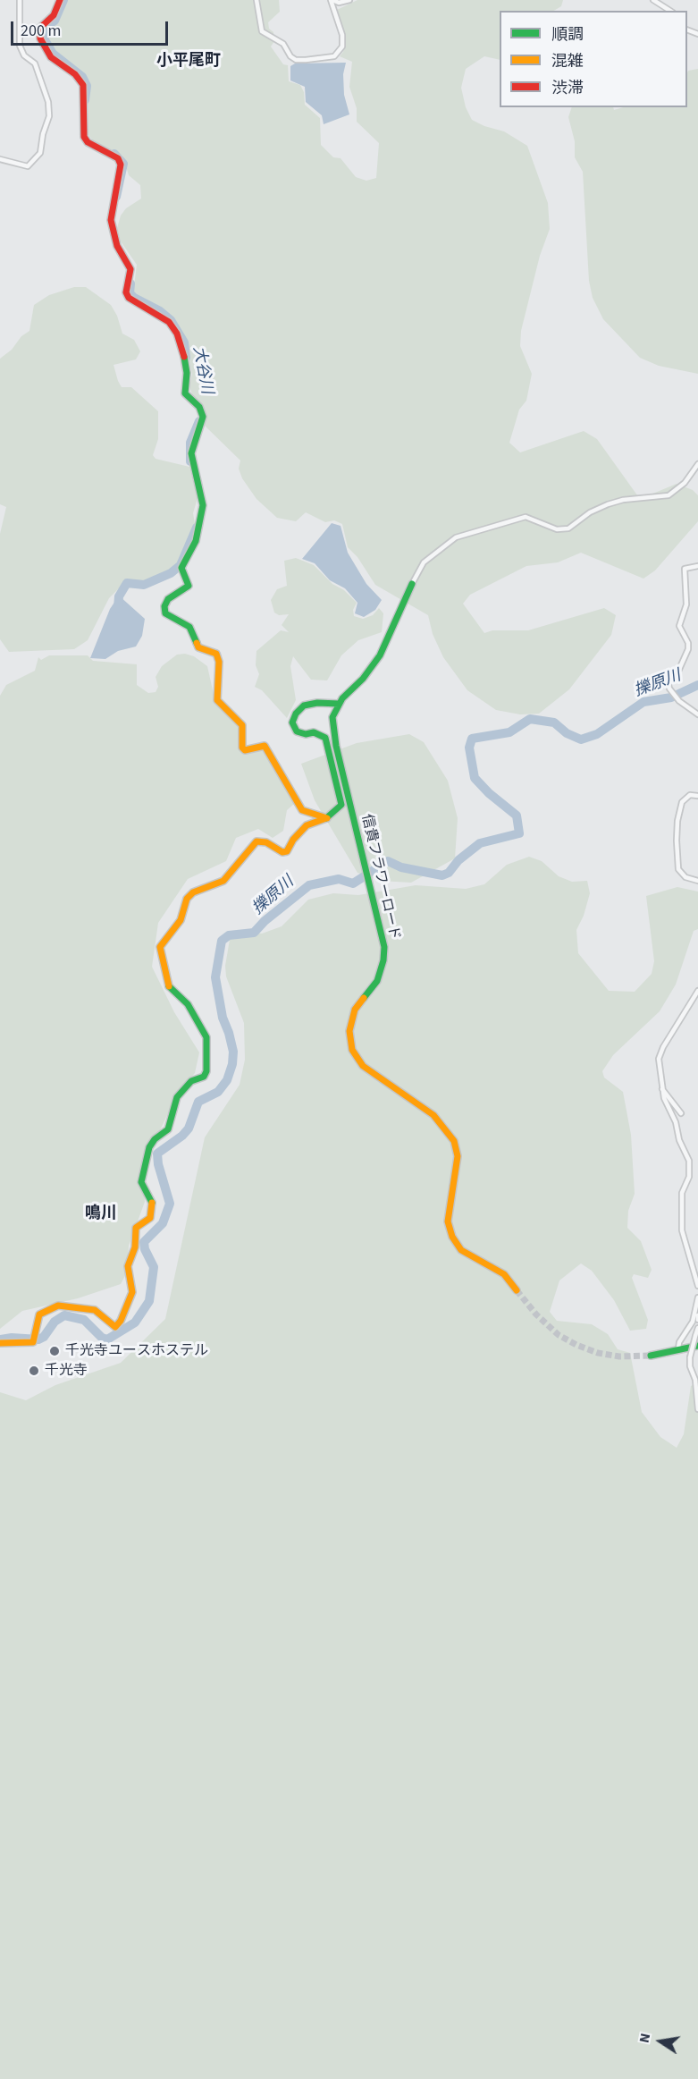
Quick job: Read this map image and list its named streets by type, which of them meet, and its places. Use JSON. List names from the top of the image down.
{
  "streets": {
    "street": ["信貴フラワーロード"]
  },
  "districts": ["小平尾町", "鳴川"],
  "water": ["大谷川", "擽原川"],
  "places": ["千光寺ユースホステル", "千光寺"],
  "legend": ["順調", "混雑", "渋滞"],
  "scale_bar": "200 m",
  "north": "left"
}
